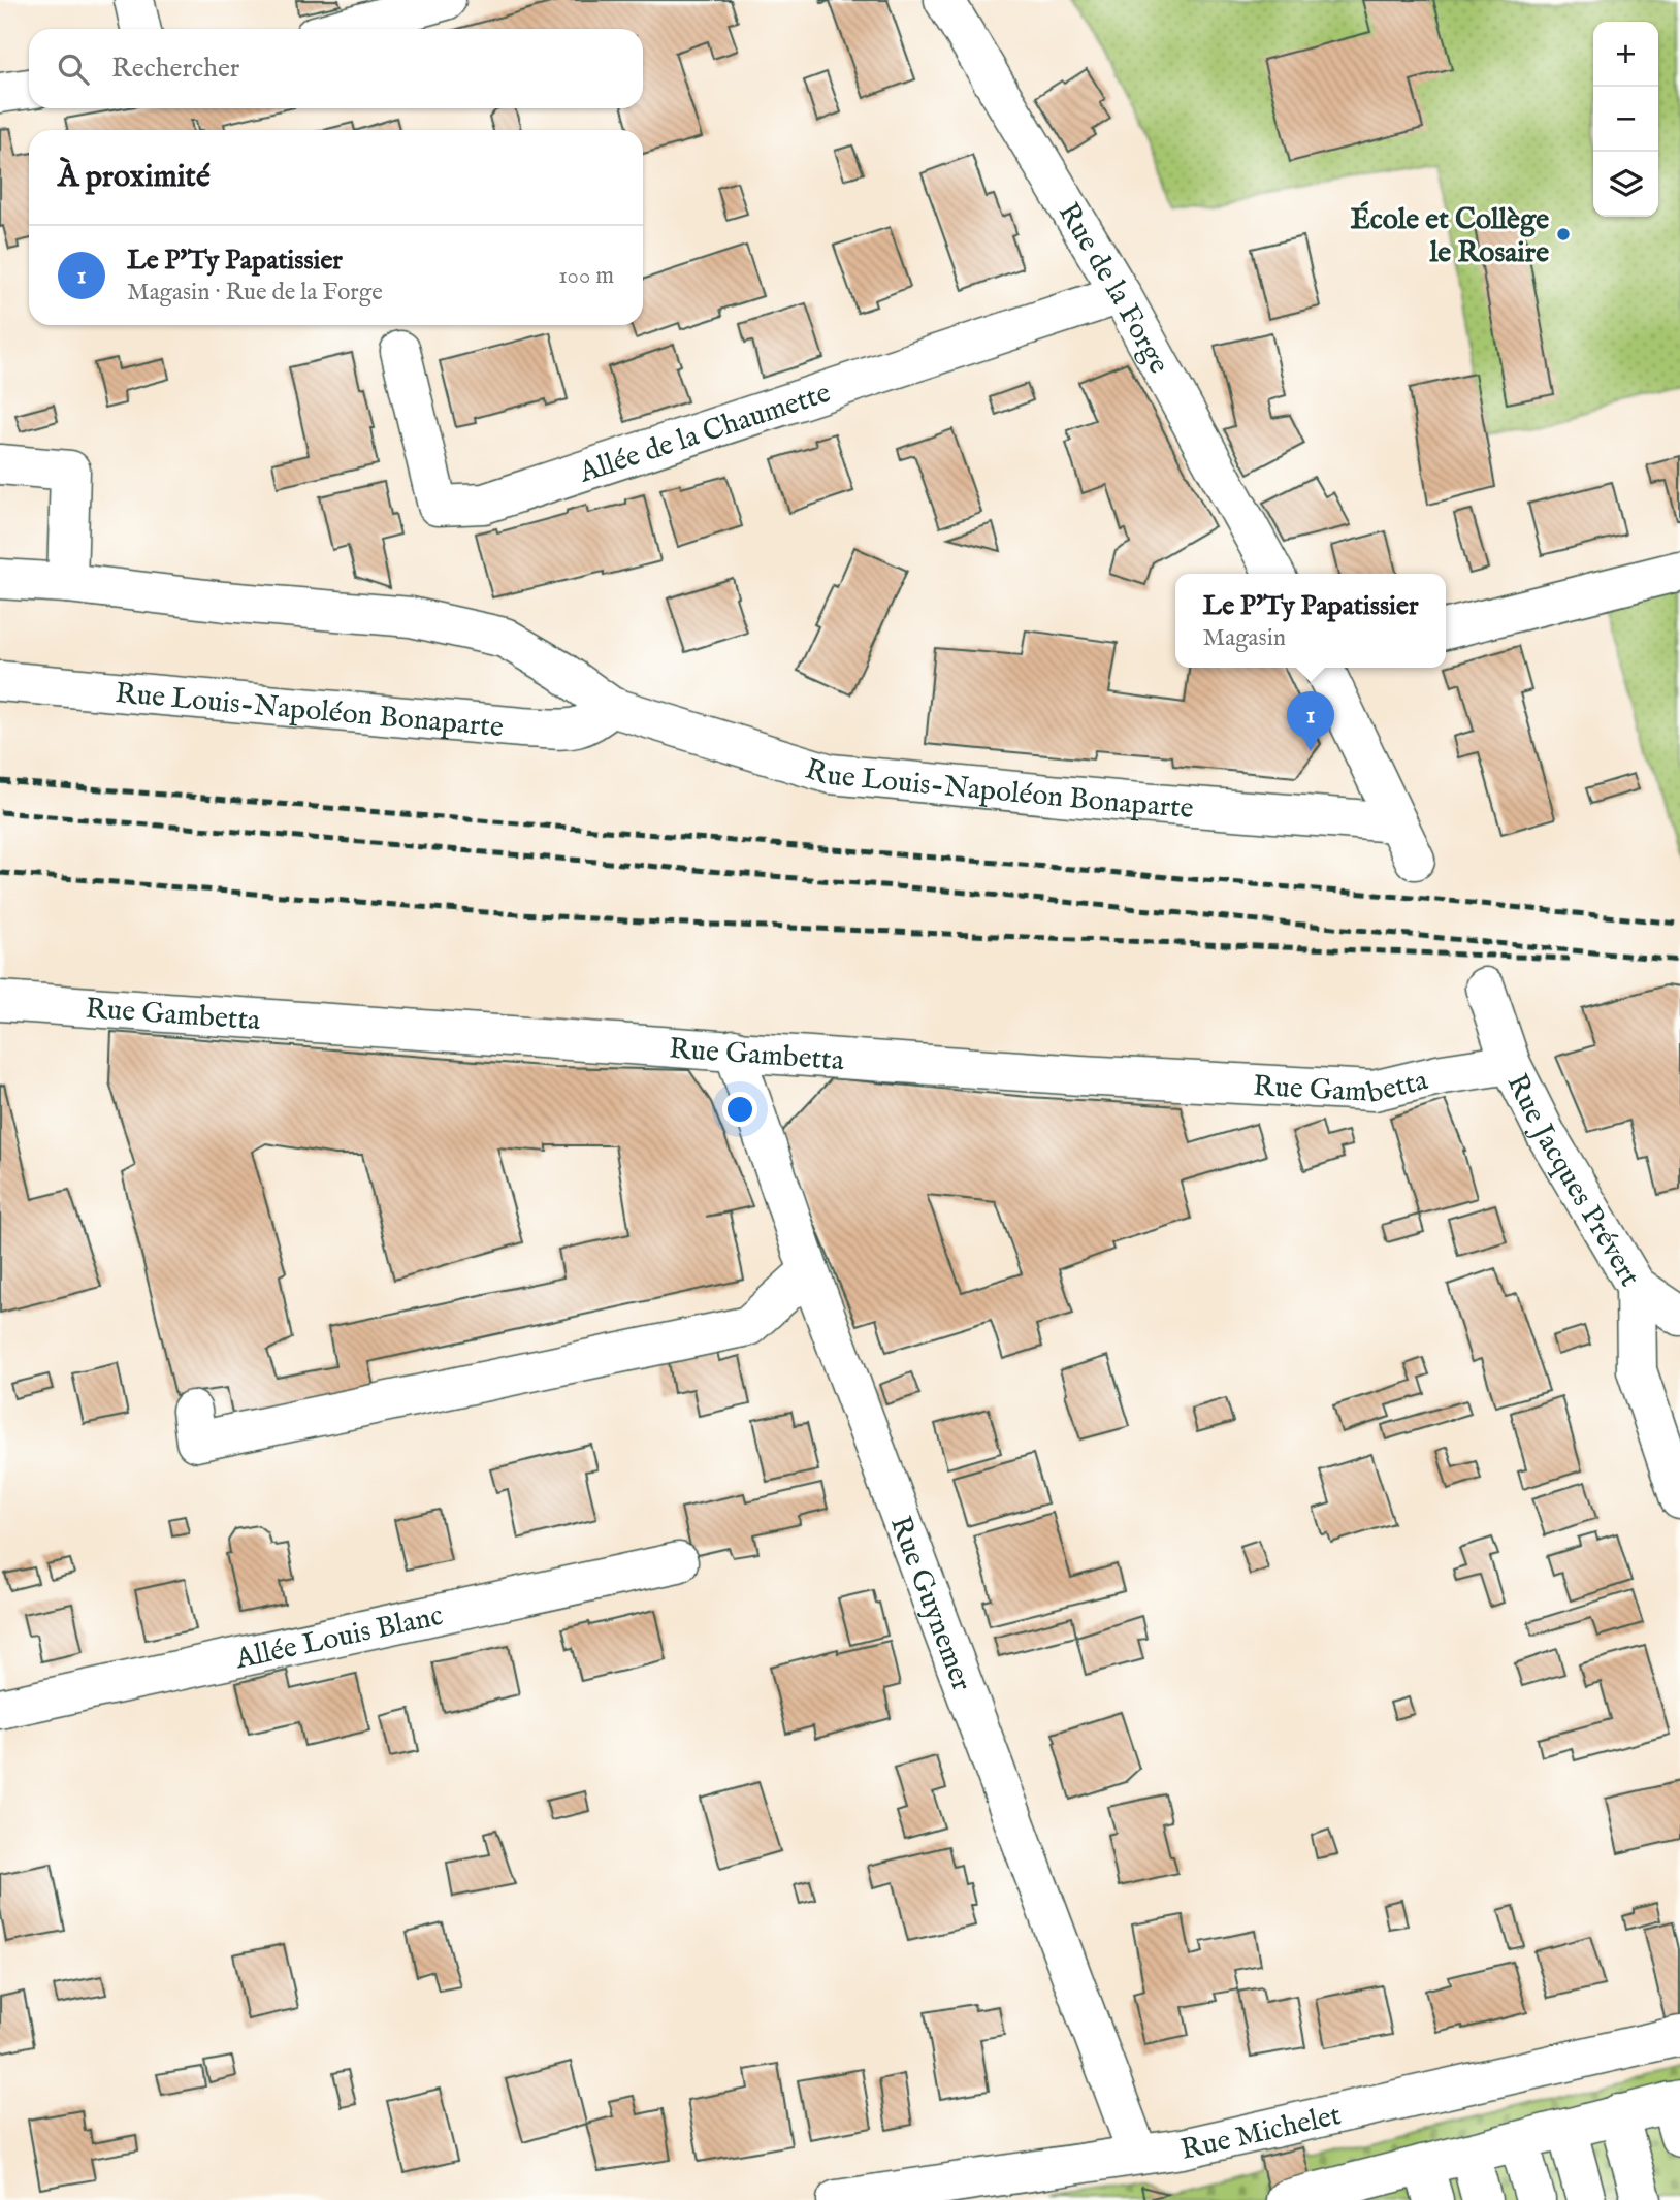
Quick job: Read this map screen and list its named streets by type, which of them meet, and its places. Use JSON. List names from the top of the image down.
{
  "streets": {
    "street": [
      "Rue de la Forge",
      "Allée de la Chaumette",
      "Rue Louis-Napoléon Bonaparte",
      "Rue Gambetta",
      "Rue Jacques Prévert",
      "Rue Guynemer",
      "Allée Louis Blanc",
      "Rue Michelet"
    ]
  },
  "crossings": [
    ["Rue de la Forge", "Allée de la Chaumette"],
    ["Rue Gambetta", "Rue Jacques Prévert"],
    ["Rue Gambetta", "Rue Guynemer"],
    ["Rue Guynemer", "Rue Michelet"]
  ],
  "places": ["École et Collège le Rosaire"],
  "page": {
    "map_buttons": ["+", "−"],
    "search": "Rechercher",
    "heading": "À proximité",
    "list": [
      {
        "mark": "1",
        "name": "Le P'Ty Papatissier",
        "note": "Magasin · Rue de la Forge",
        "value": "100 m"
      }
    ],
    "popup": ["Le P'Ty Papatissier", "Magasin"],
    "pins": "1"
  }
}
